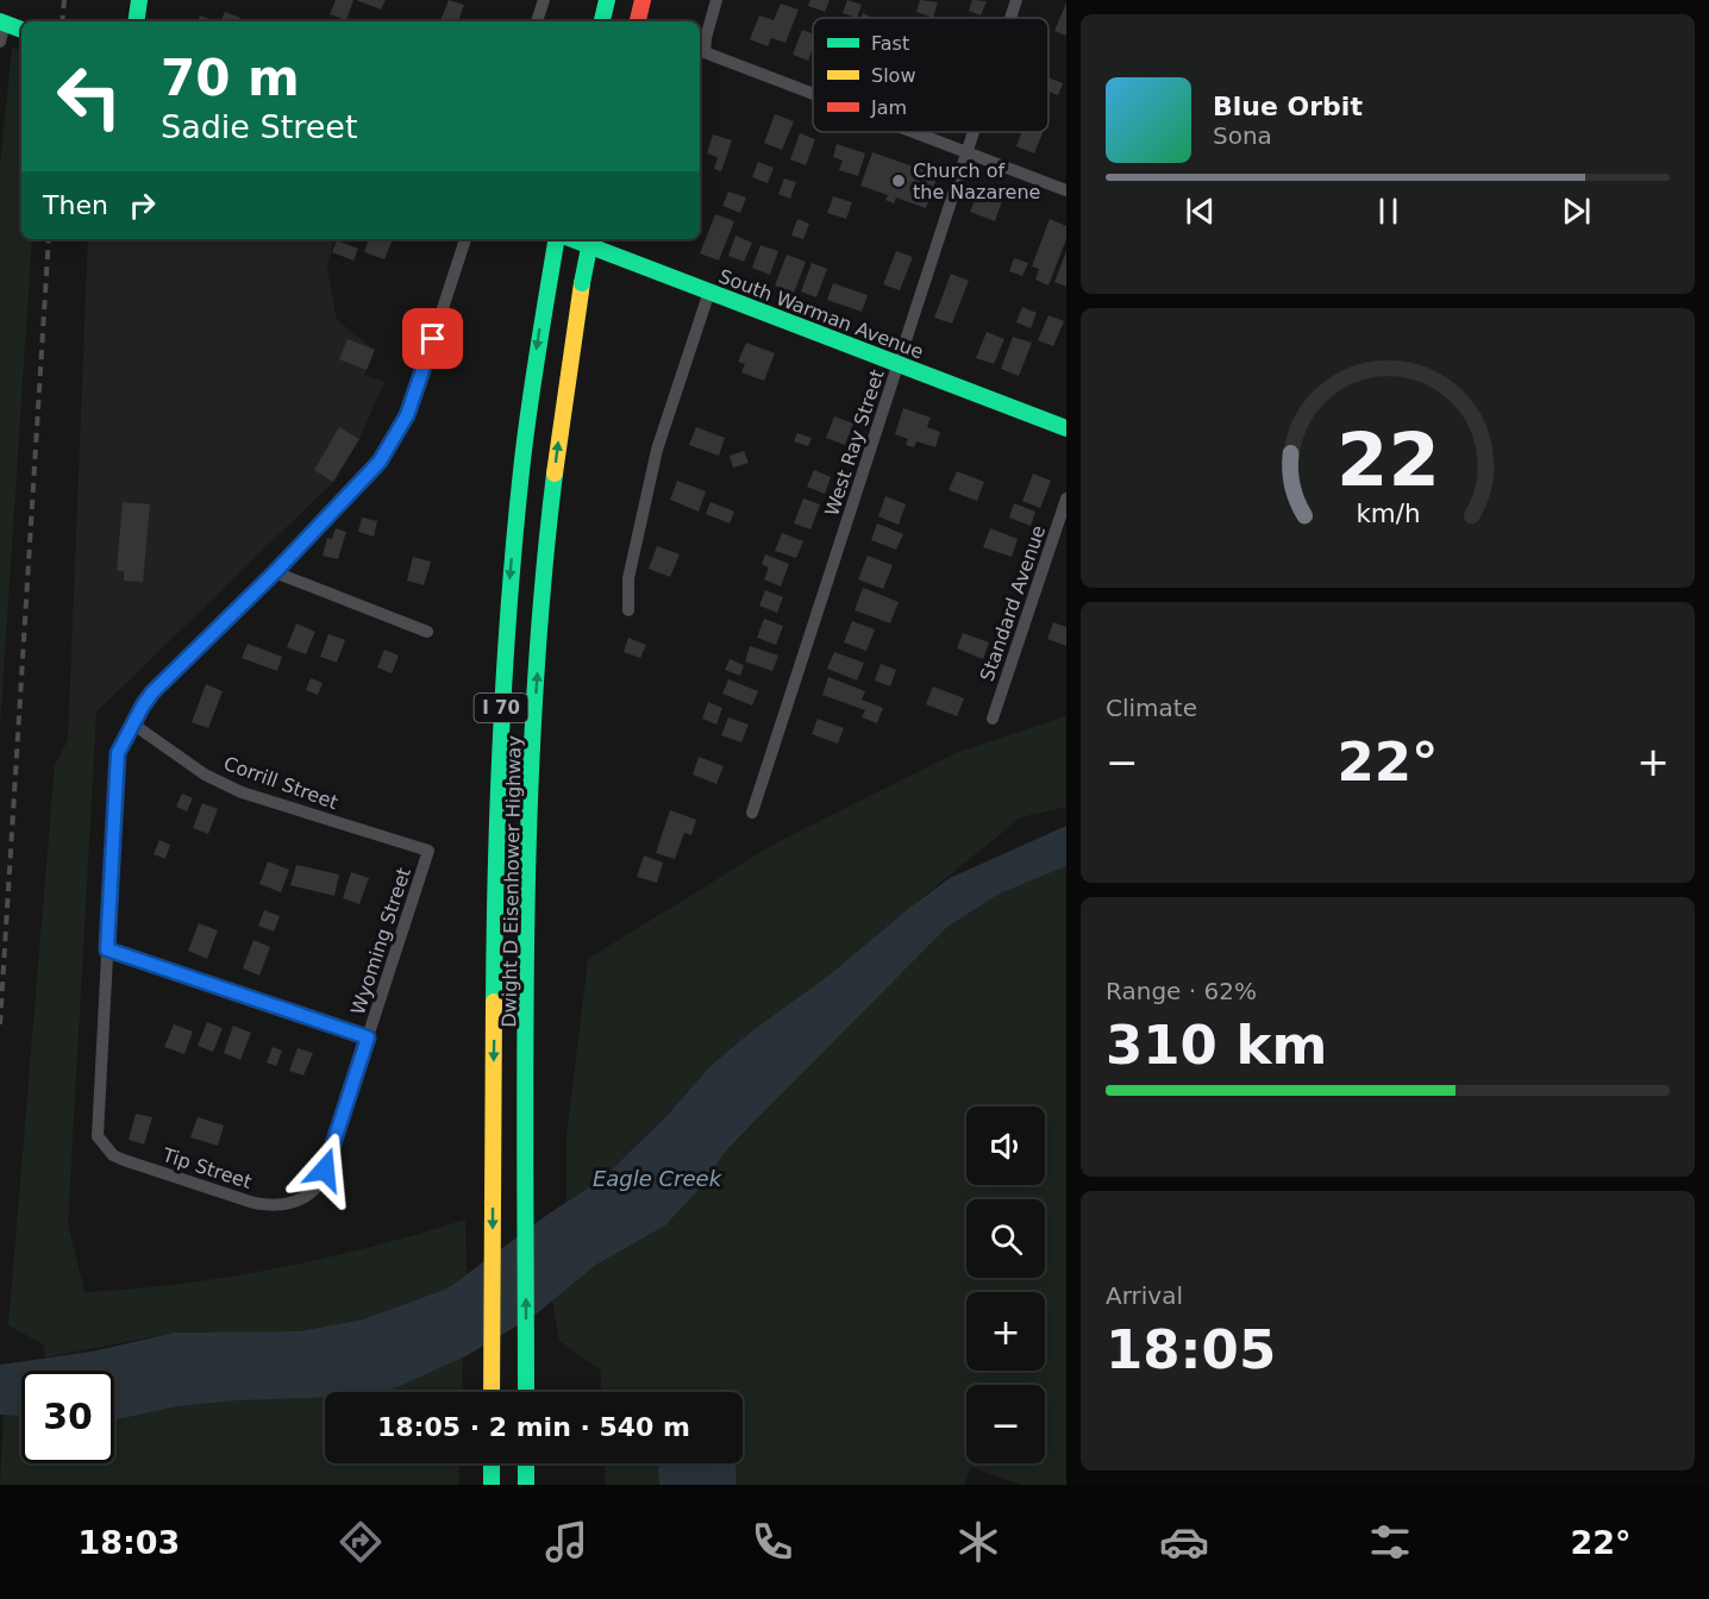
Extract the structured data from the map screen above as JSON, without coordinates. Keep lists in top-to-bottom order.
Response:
{
  "streets": {
    "main road": ["South Warman Avenue", "I 70", "Dwight D Eisenhower Highway"],
    "street": [
      "West Ray Street",
      "Standard Avenue",
      "Corrill Street",
      "Wyoming Street",
      "Tip Street"
    ]
  },
  "crossings": [
    ["South Warman Avenue", "West Ray Street"],
    ["Corrill Street", "Wyoming Street"],
    ["Wyoming Street", "Tip Street"]
  ],
  "water": ["Eagle Creek"],
  "places": ["Church of the Nazarene"],
  "legend": ["Fast", "Slow", "Jam"],
  "page": {
    "turn": ["70 m", "Sadie Street"],
    "song": ["Blue Orbit", "Sona"],
    "then": "Then",
    "tile": [
      "Climate",
      ["Range · 62%", "310 km"],
      ["Arrival", "18:05"]
    ],
    "heat": ["−", "22°", "+"],
    "map_buttons": ["+", "−"],
    "limit": "30",
    "trip": "18:05 · 2 min · 540 m",
    "tabs": ["18:03", "22°"],
    "gauge": ["22", "km/h"]
  }
}
